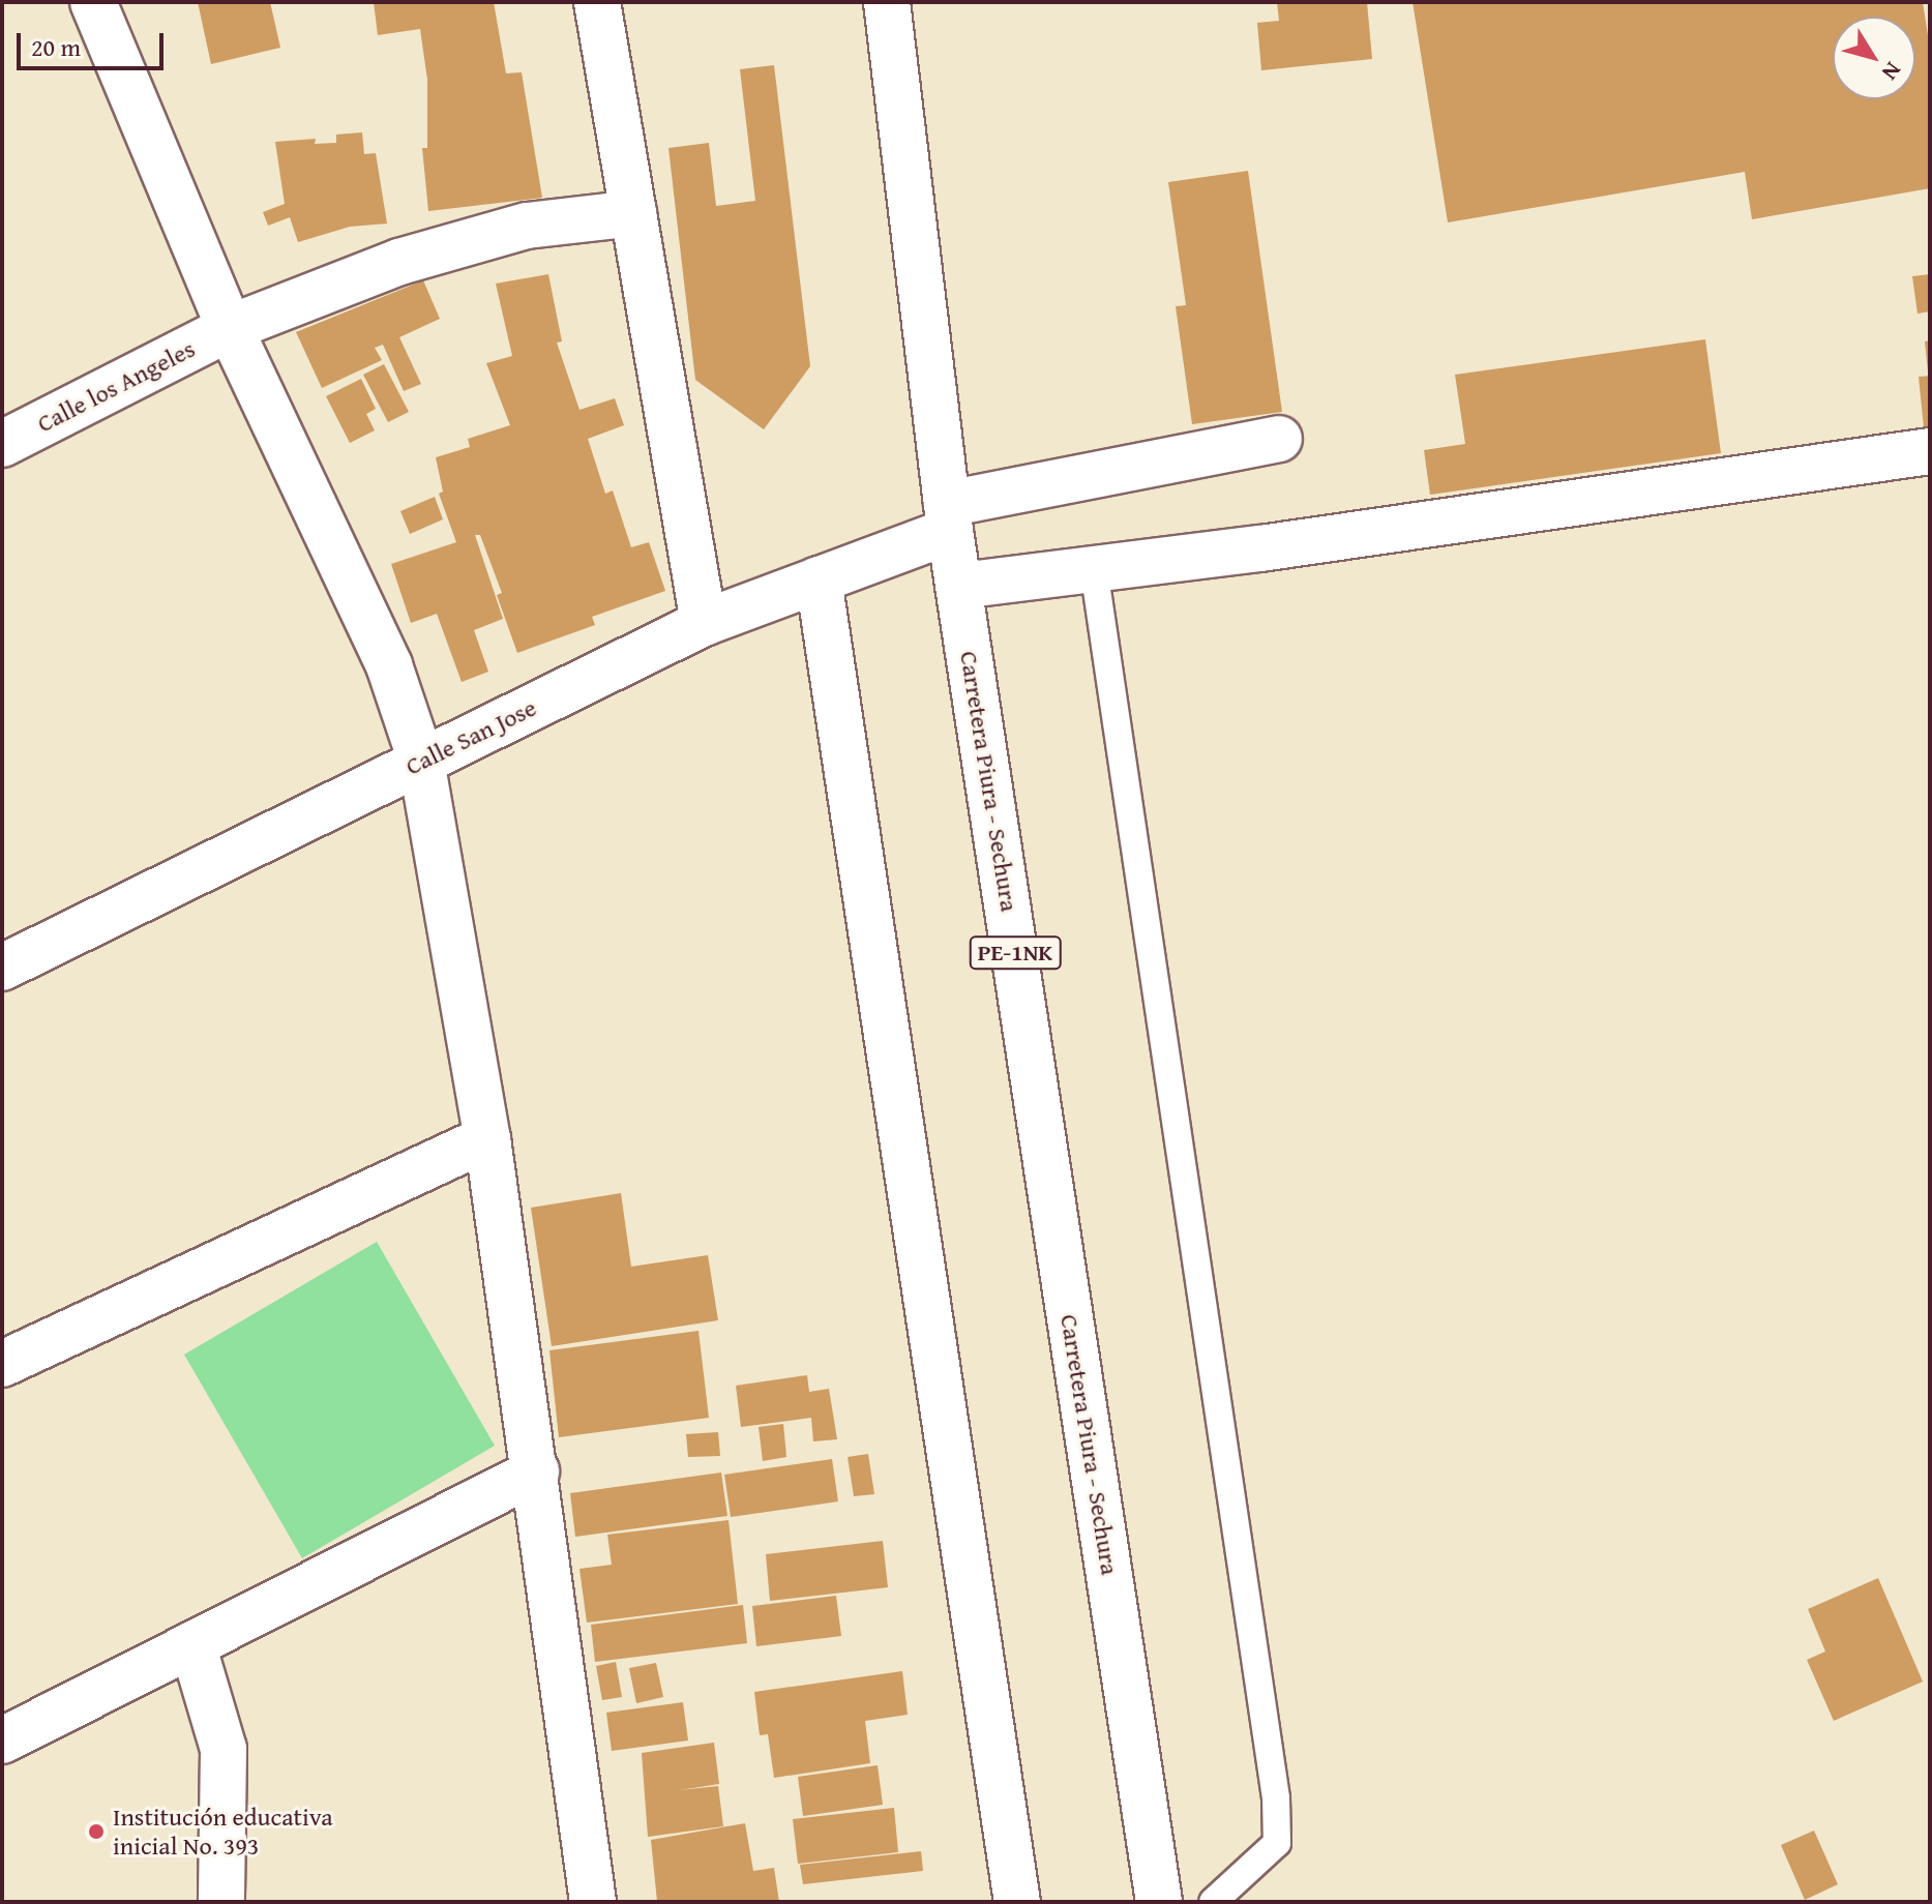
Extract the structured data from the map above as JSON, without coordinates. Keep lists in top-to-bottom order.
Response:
{
  "streets": {
    "street": [
      "Calle los Angeles",
      "Calle San Jose",
      "Carretera Piura - Sechura",
      "PE-1NK"
    ]
  },
  "crossings": [
    ["Calle San Jose", "Carretera Piura - Sechura"]
  ],
  "places": ["Institución educativa inicial No. 393"],
  "scale_bar": "20 m",
  "north": "bottom right"
}
